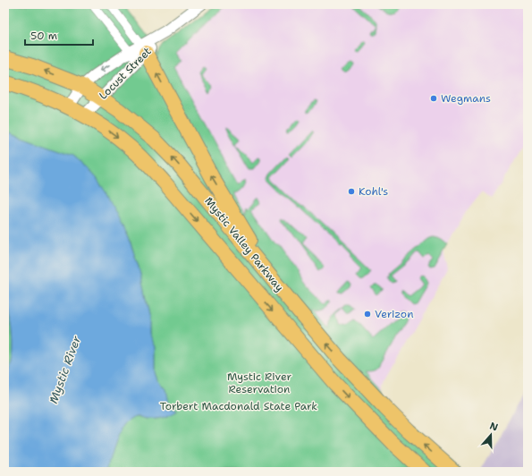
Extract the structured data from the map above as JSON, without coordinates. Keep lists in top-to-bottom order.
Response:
{
  "streets": {
    "highway": ["Mystic Valley Parkway"],
    "street": ["Locust Street"]
  },
  "crossings": [
    ["Locust Street", "Mystic Valley Parkway"]
  ],
  "water": ["Mystic River"],
  "parks": ["Mystic River Reservation", "Torbert Macdonald State Park"],
  "places": ["Wegmans", "Kohl's", "Verizon"],
  "scale_bar": "50 m",
  "north": "top"
}
